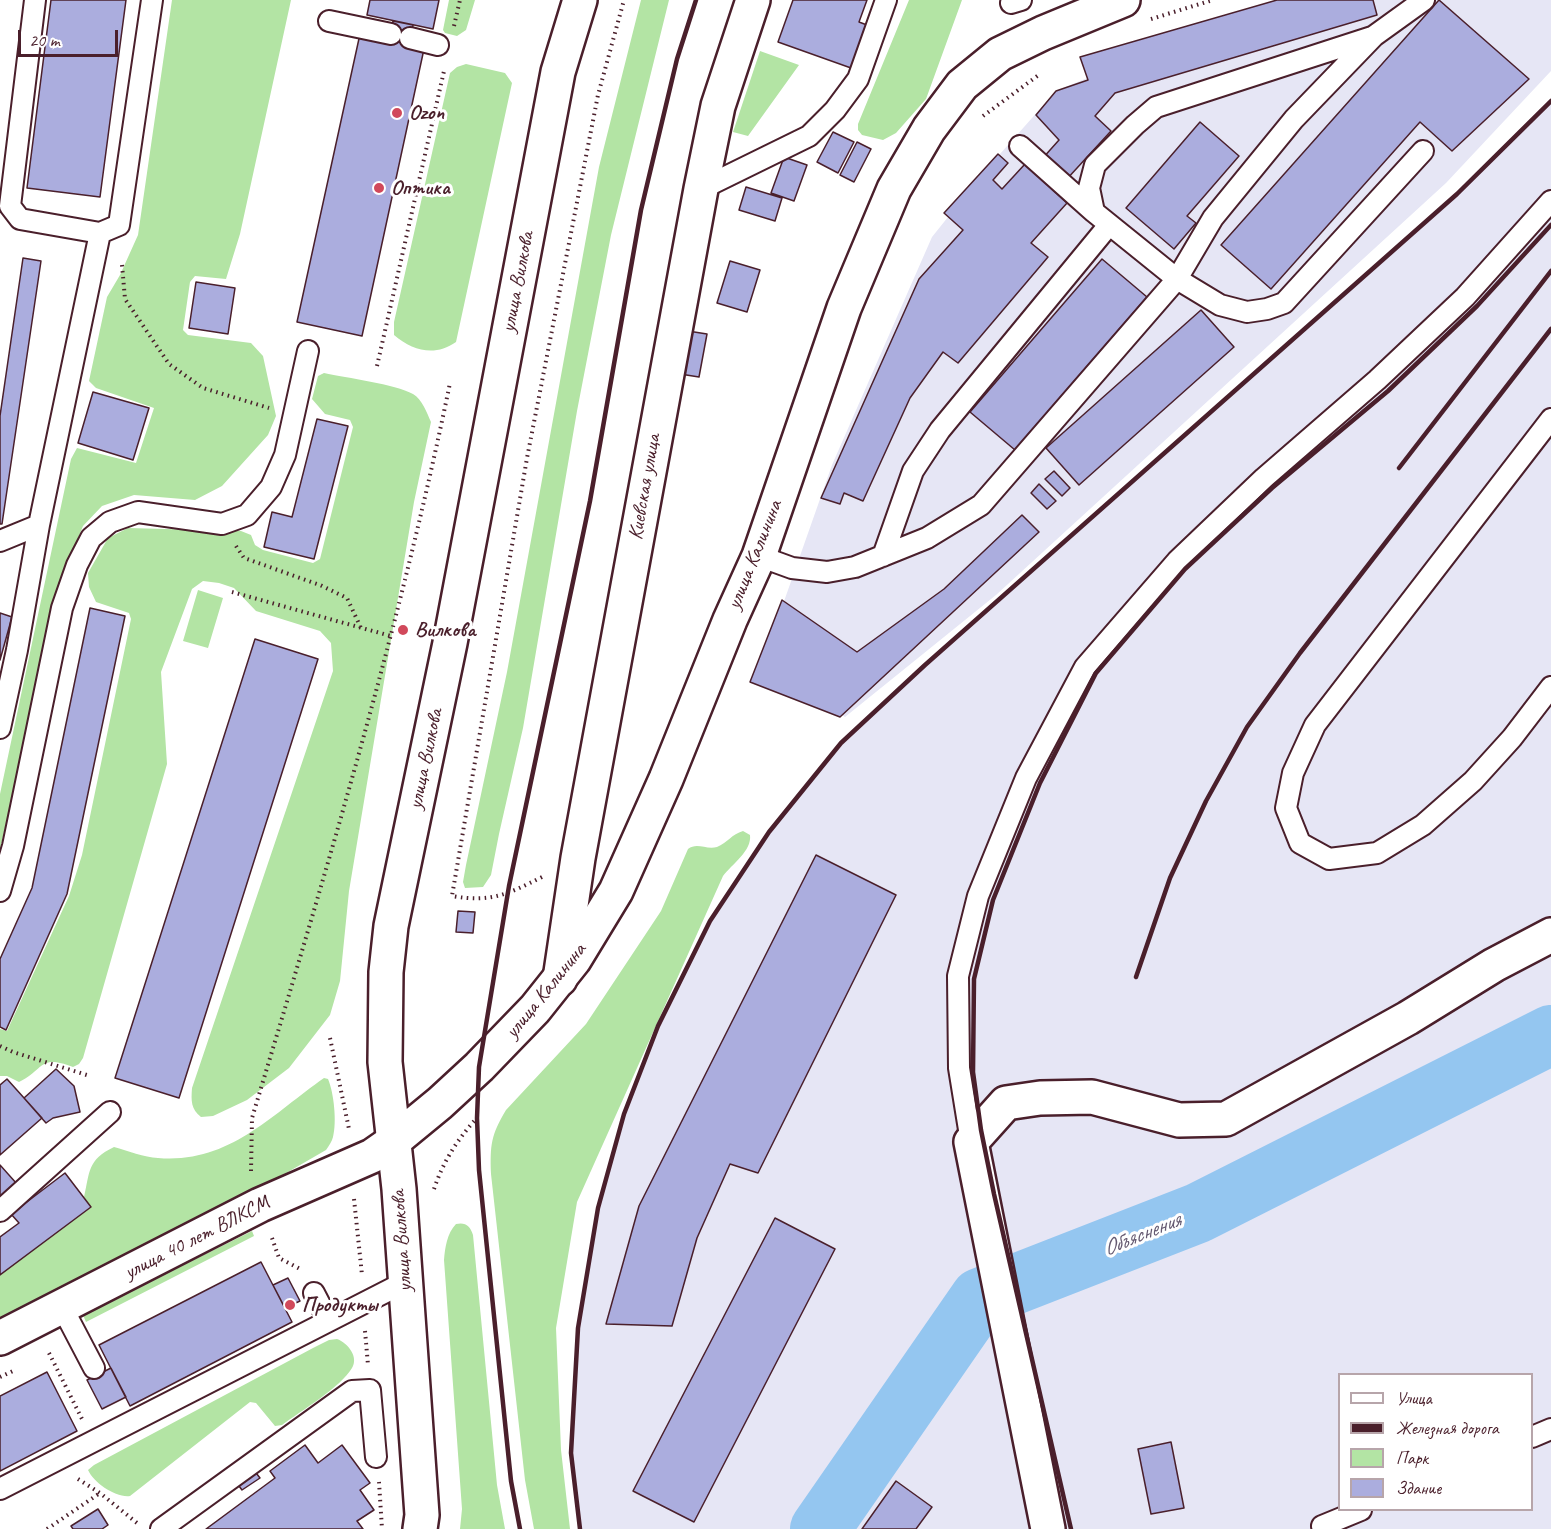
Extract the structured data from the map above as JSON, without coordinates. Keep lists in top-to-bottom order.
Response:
{
  "streets": {
    "main road": [
      "улица Вилкова",
      "Киевская улица",
      "улица Калинина",
      "улица 40 лет ВЛКСМ"
    ]
  },
  "crossings": [
    ["улица Вилкова", "улица Калинина"],
    ["улица Вилкова", "улица 40 лет ВЛКСМ"],
    ["Киевская улица", "улица Калинина"],
    ["улица Калинина", "улица 40 лет ВЛКСМ"]
  ],
  "water": ["Объяснения"],
  "places": [
    "Ozon",
    "Оптика",
    "Вилкова",
    "Продукты"
  ],
  "legend": [
    "Улица",
    "Железная дорога",
    "Парк",
    "Здание"
  ],
  "scale_bar": "20 m"
}
